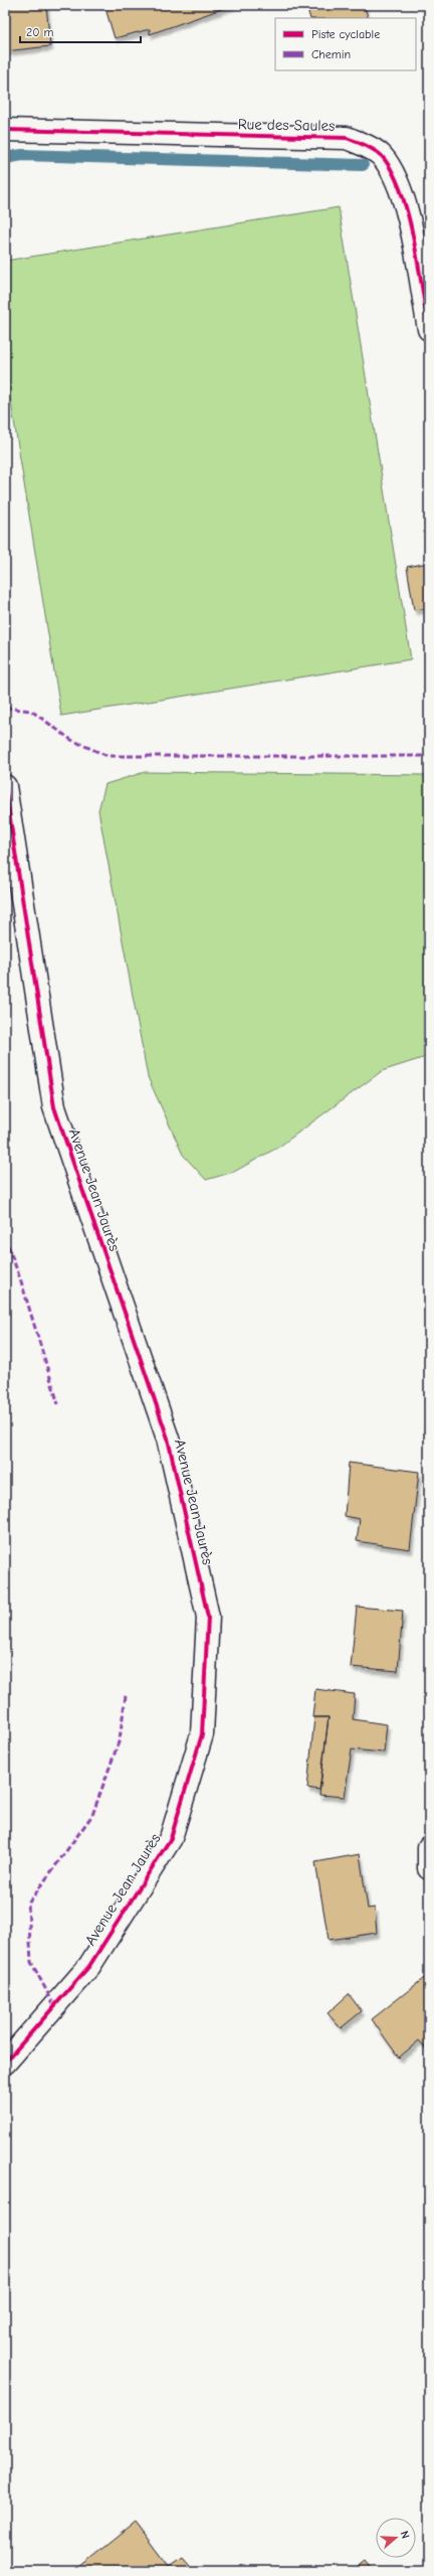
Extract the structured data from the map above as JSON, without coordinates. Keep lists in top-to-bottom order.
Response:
{
  "streets": {
    "street": ["Rue des Saules", "Avenue Jean Jaurès"]
  },
  "legend": ["Piste cyclable", "Chemin"],
  "scale_bar": "20 m",
  "north": "right"
}
